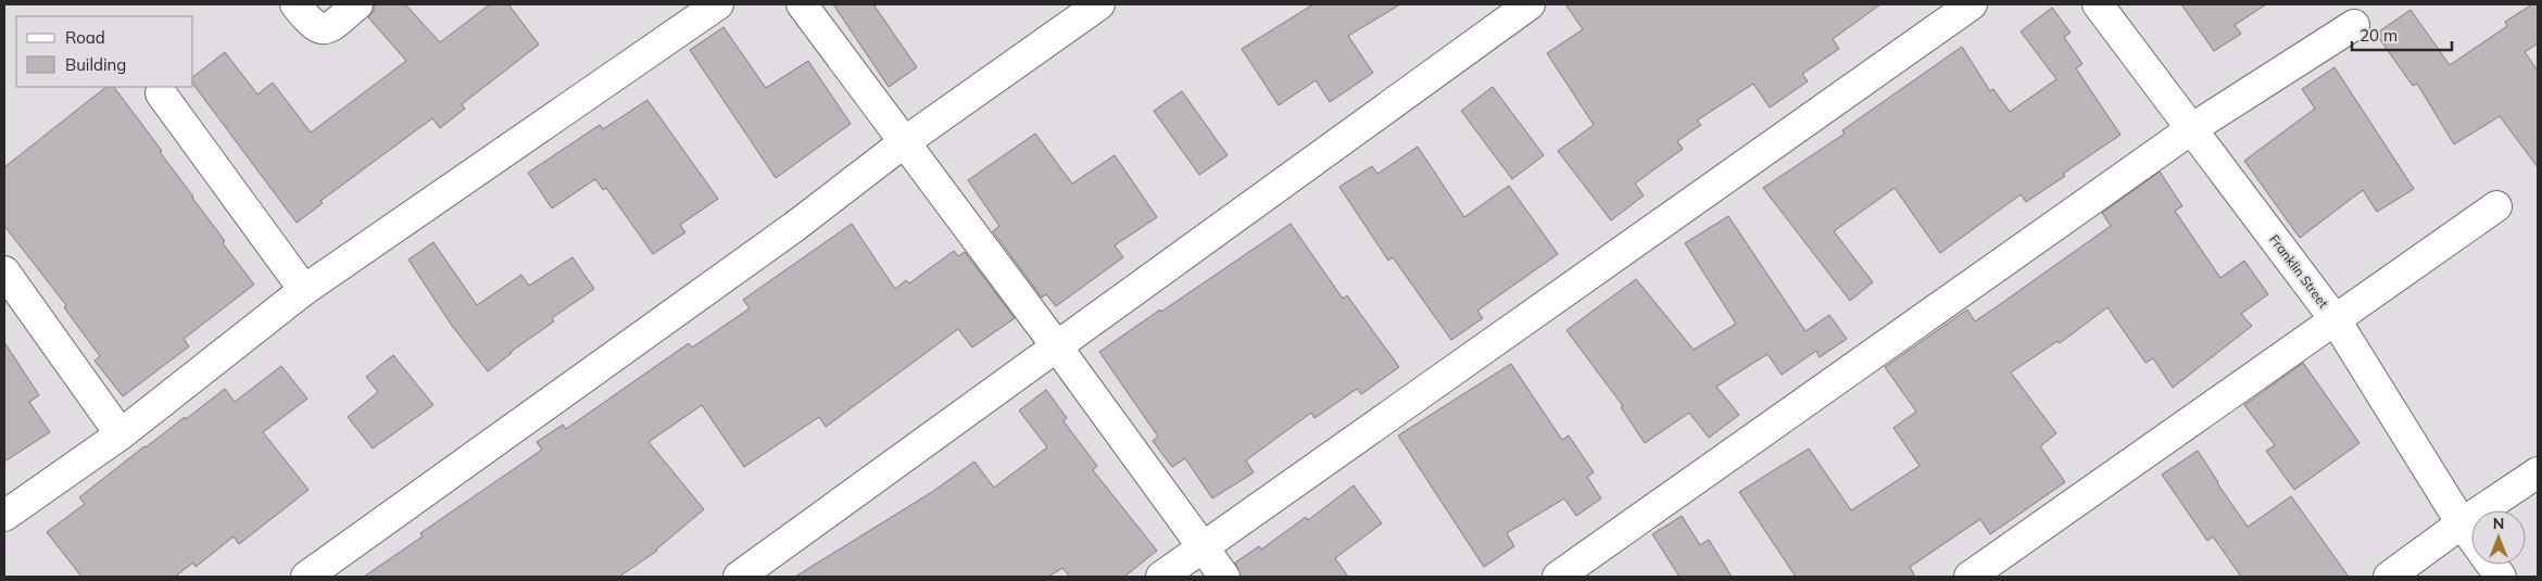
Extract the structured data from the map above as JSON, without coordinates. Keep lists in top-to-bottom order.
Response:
{
  "streets": {
    "street": ["Franklin Street"]
  },
  "legend": ["Road", "Building"],
  "scale_bar": "20 m",
  "north": "top"
}
